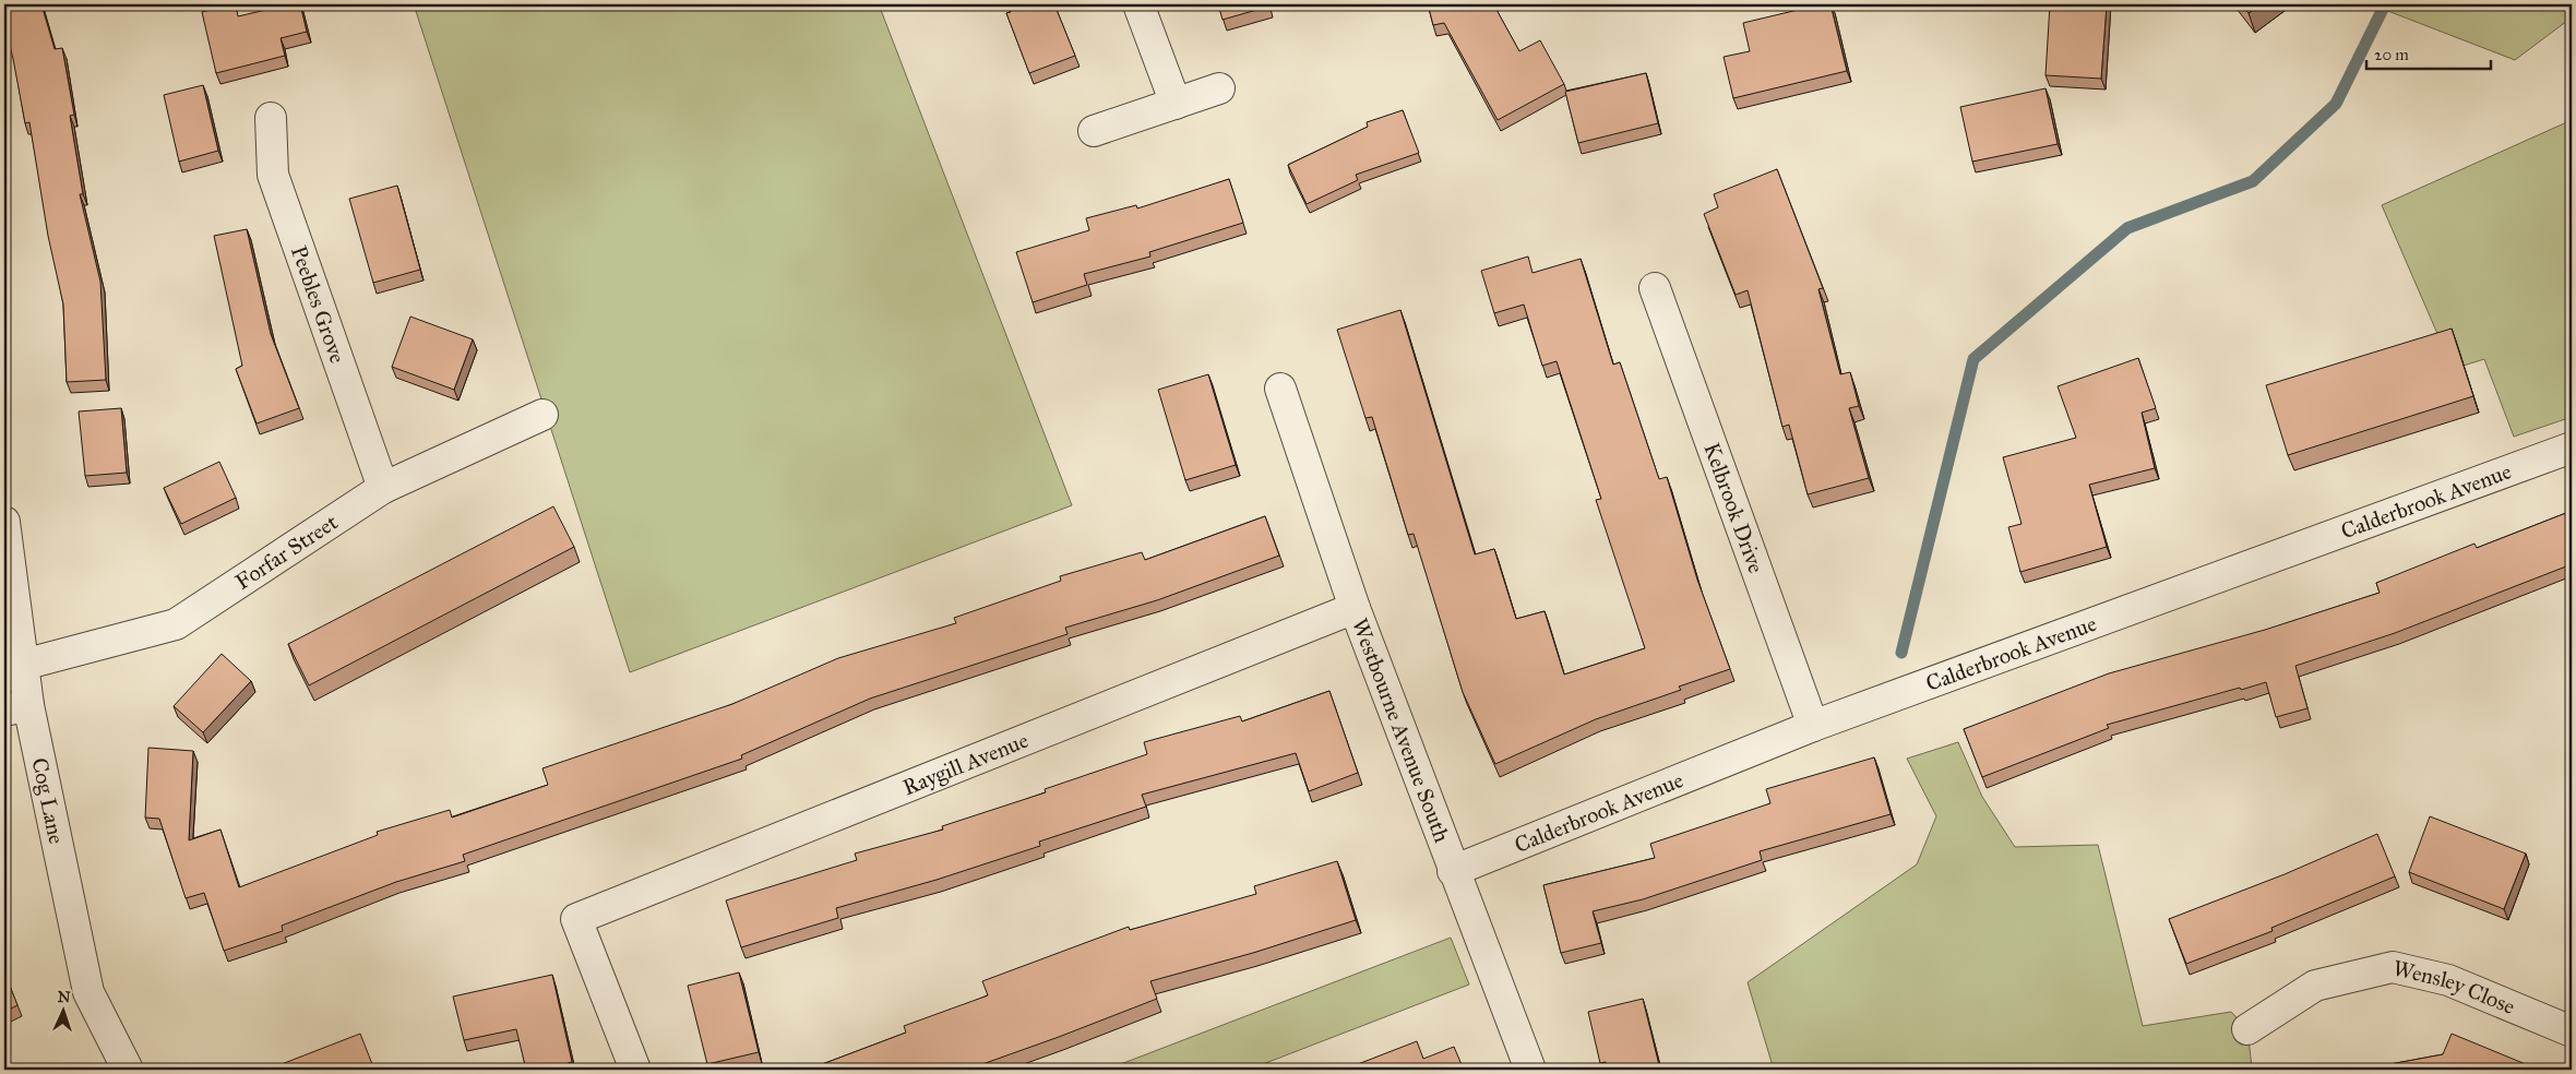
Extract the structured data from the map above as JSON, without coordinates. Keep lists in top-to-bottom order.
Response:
{
  "streets": {
    "street": [
      "Peebles Grove",
      "Calderbrook Avenue",
      "Kelbrook Drive",
      "Forfar Street",
      "Westbourne Avenue South",
      "Raygill Avenue",
      "Cog Lane",
      "Wensley Close"
    ]
  },
  "crossings": [
    ["Peebles Grove", "Forfar Street"],
    ["Calderbrook Avenue", "Kelbrook Drive"],
    ["Calderbrook Avenue", "Westbourne Avenue South"],
    ["Forfar Street", "Cog Lane"],
    ["Westbourne Avenue South", "Raygill Avenue"]
  ],
  "scale_bar": "20 m",
  "north": "top"
}
